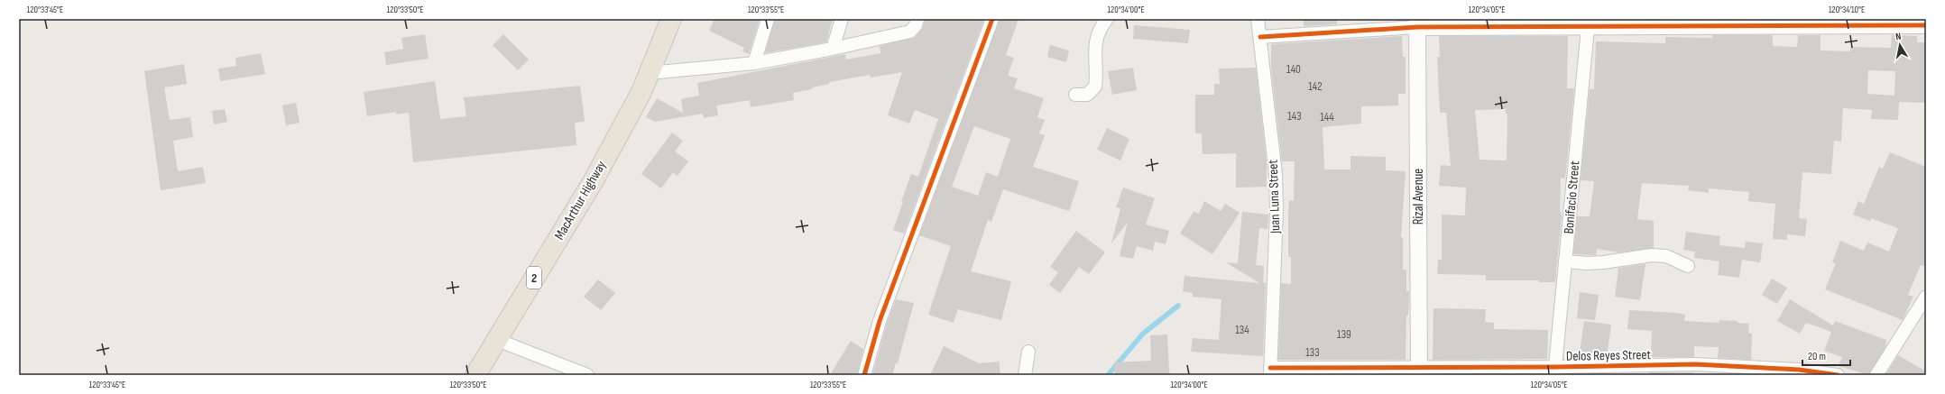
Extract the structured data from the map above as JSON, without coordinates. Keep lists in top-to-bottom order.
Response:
{
  "streets": {
    "highway": ["MacArthur Highway", "2"],
    "street": [
      "Juan Luna Street",
      "Rizal Avenue",
      "Bonifacio Street",
      "Delos Reyes Street"
    ]
  },
  "crossings": [
    ["Juan Luna Street", "Delos Reyes Street"],
    ["Rizal Avenue", "Delos Reyes Street"],
    ["Bonifacio Street", "Delos Reyes Street"]
  ],
  "house_numbers": [
    "140",
    "142",
    "143",
    "144",
    "134",
    "139",
    "133"
  ],
  "scale_bar": "20 m",
  "north": "top",
  "coordinates": [
    "120°33'45\"E",
    "120°33'50\"E",
    "120°33'55\"E",
    "120°34'00\"E",
    "120°34'05\"E",
    "120°34'10\"E"
  ]
}
